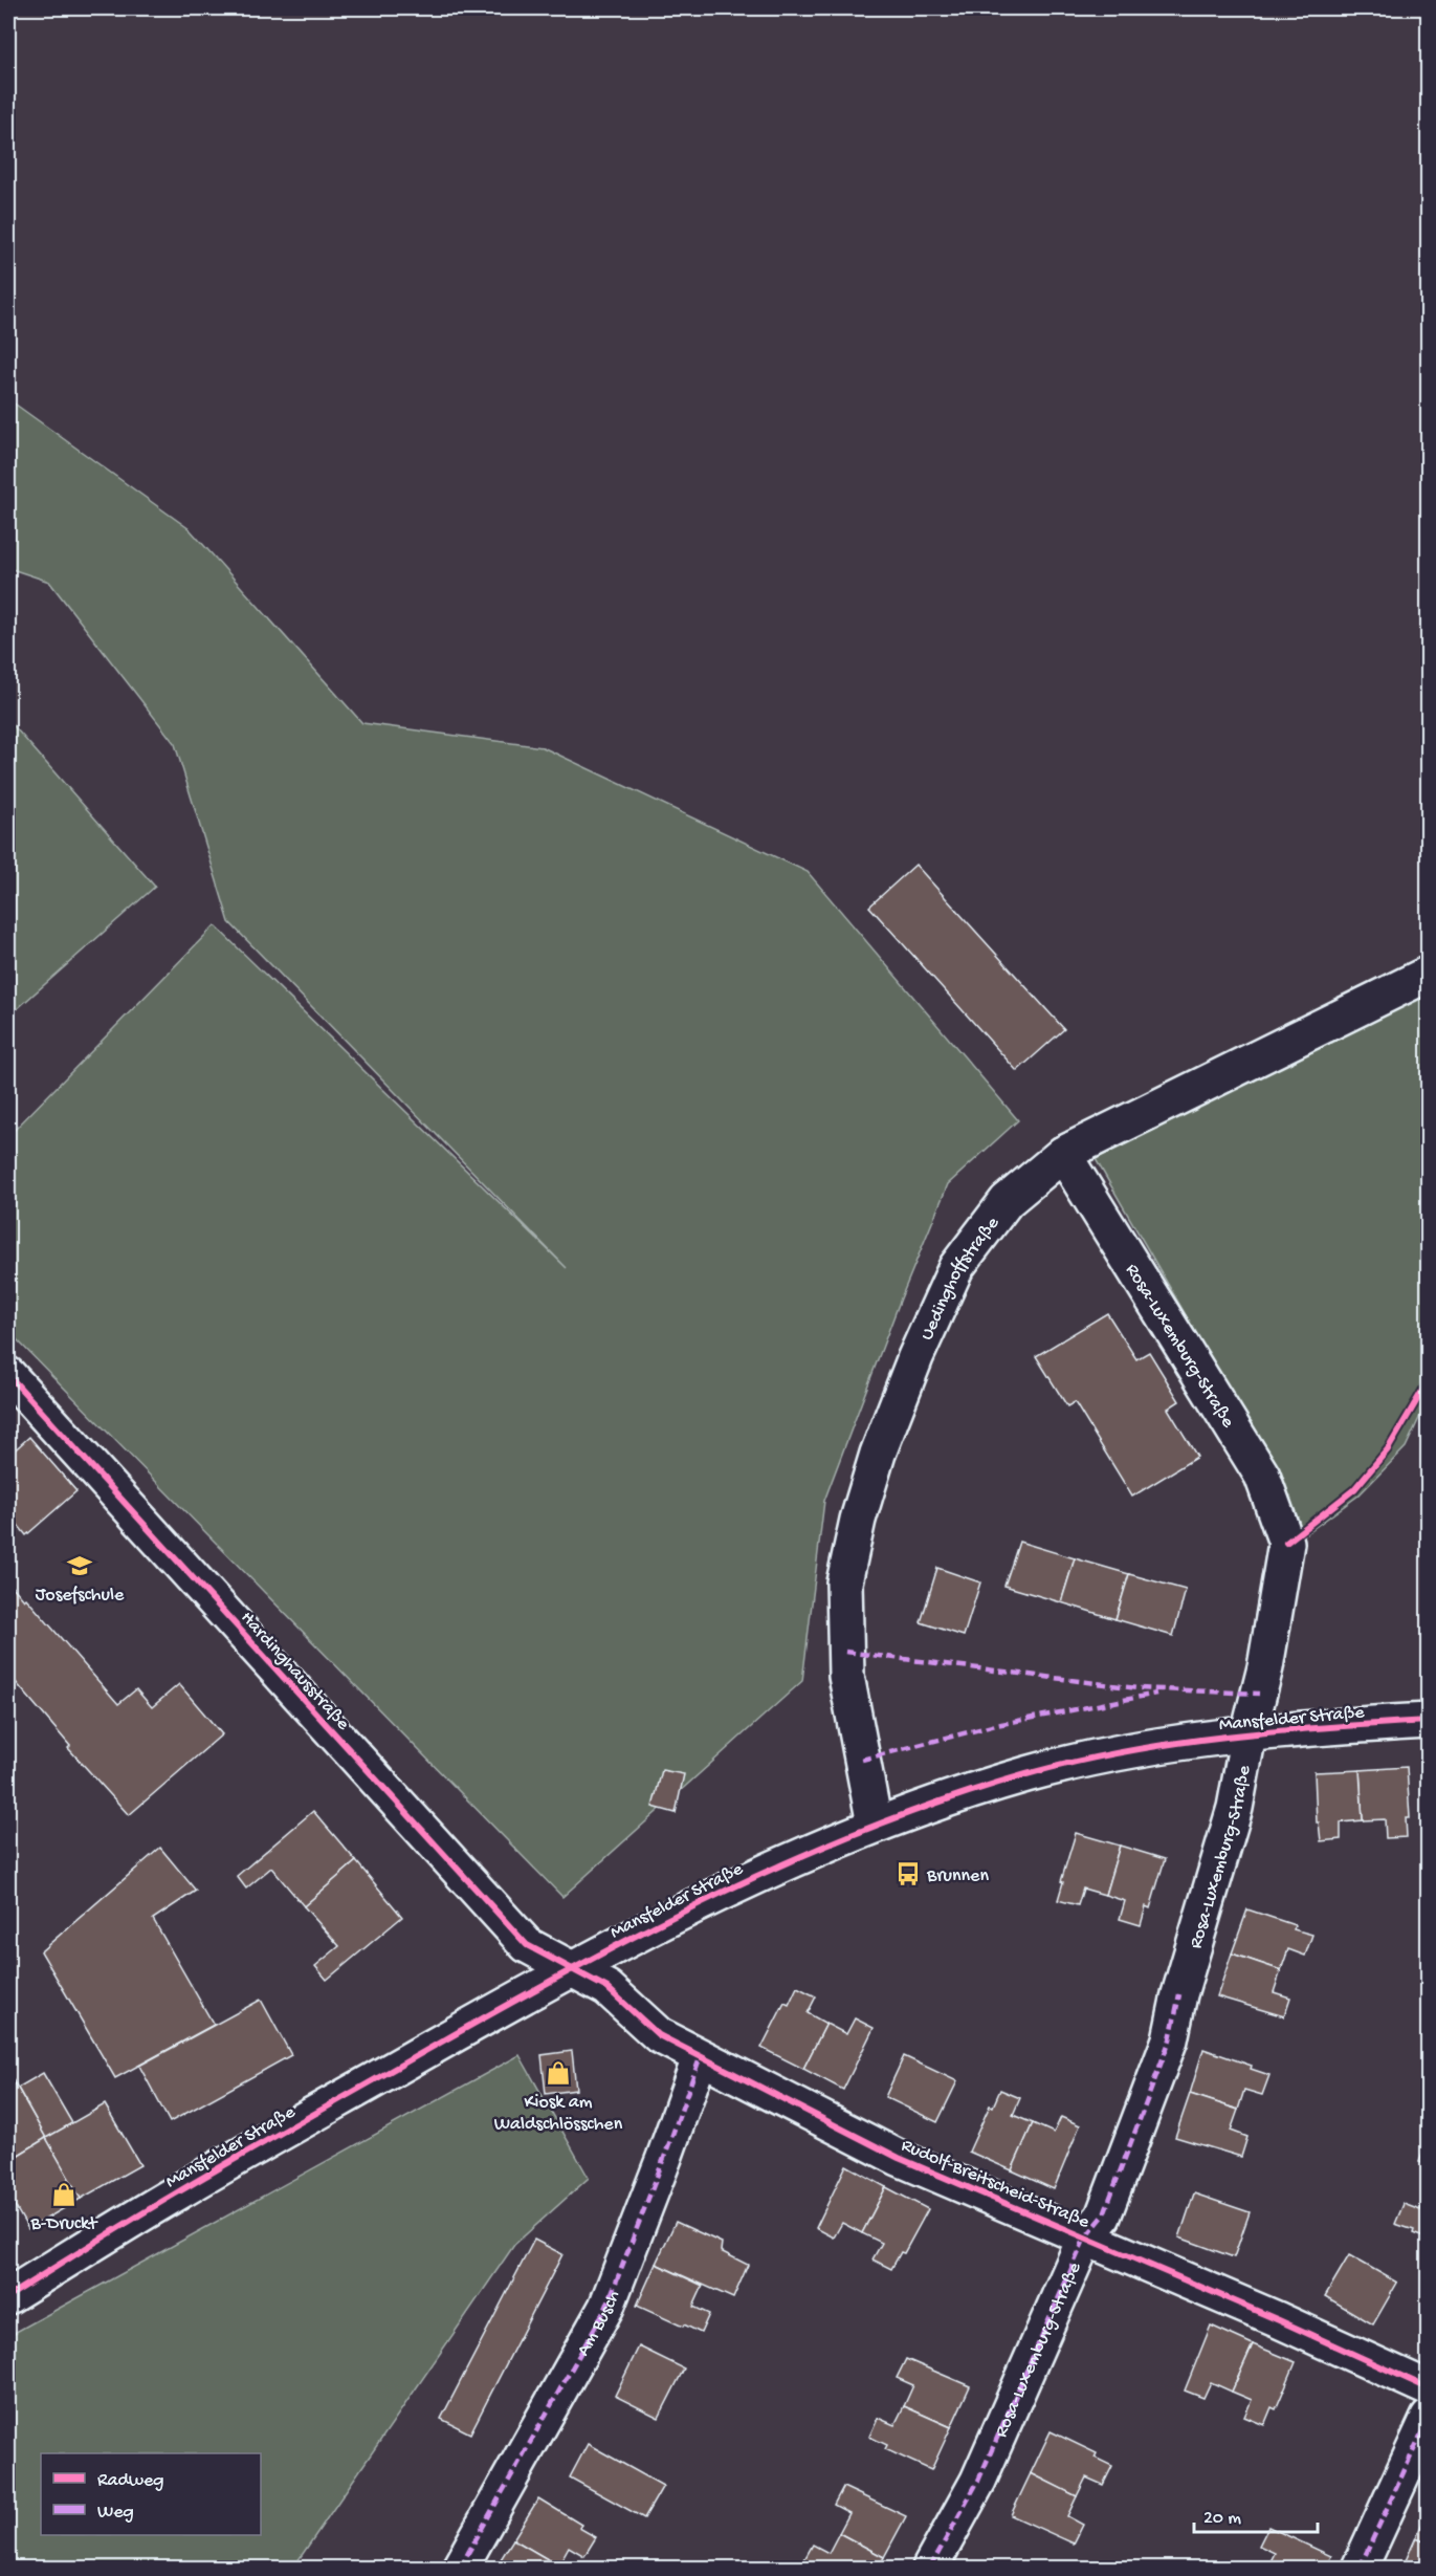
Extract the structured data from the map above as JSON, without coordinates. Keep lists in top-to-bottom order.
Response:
{
  "streets": {
    "street": [
      "Uedinghoffstraße",
      "Rosa-Luxemburg-Straße",
      "Hardinghausstraße",
      "Mansfelder Straße",
      "Rudolf-Breitscheid-Straße",
      "Am Busch"
    ]
  },
  "crossings": [
    ["Uedinghoffstraße", "Rosa-Luxemburg-Straße"],
    ["Uedinghoffstraße", "Mansfelder Straße"],
    ["Rosa-Luxemburg-Straße", "Mansfelder Straße"],
    ["Rosa-Luxemburg-Straße", "Rudolf-Breitscheid-Straße"],
    ["Hardinghausstraße", "Mansfelder Straße"],
    ["Hardinghausstraße", "Rudolf-Breitscheid-Straße"],
    ["Mansfelder Straße", "Rudolf-Breitscheid-Straße"],
    ["Rudolf-Breitscheid-Straße", "Am Busch"]
  ],
  "places": {
    "school or university": ["Josefschule"],
    "bus stop": ["Brunnen"],
    "shop": ["Kiosk am Waldschlösschen", "B-Druckt"]
  },
  "legend": ["Radweg", "Weg"],
  "scale_bar": "20 m"
}
